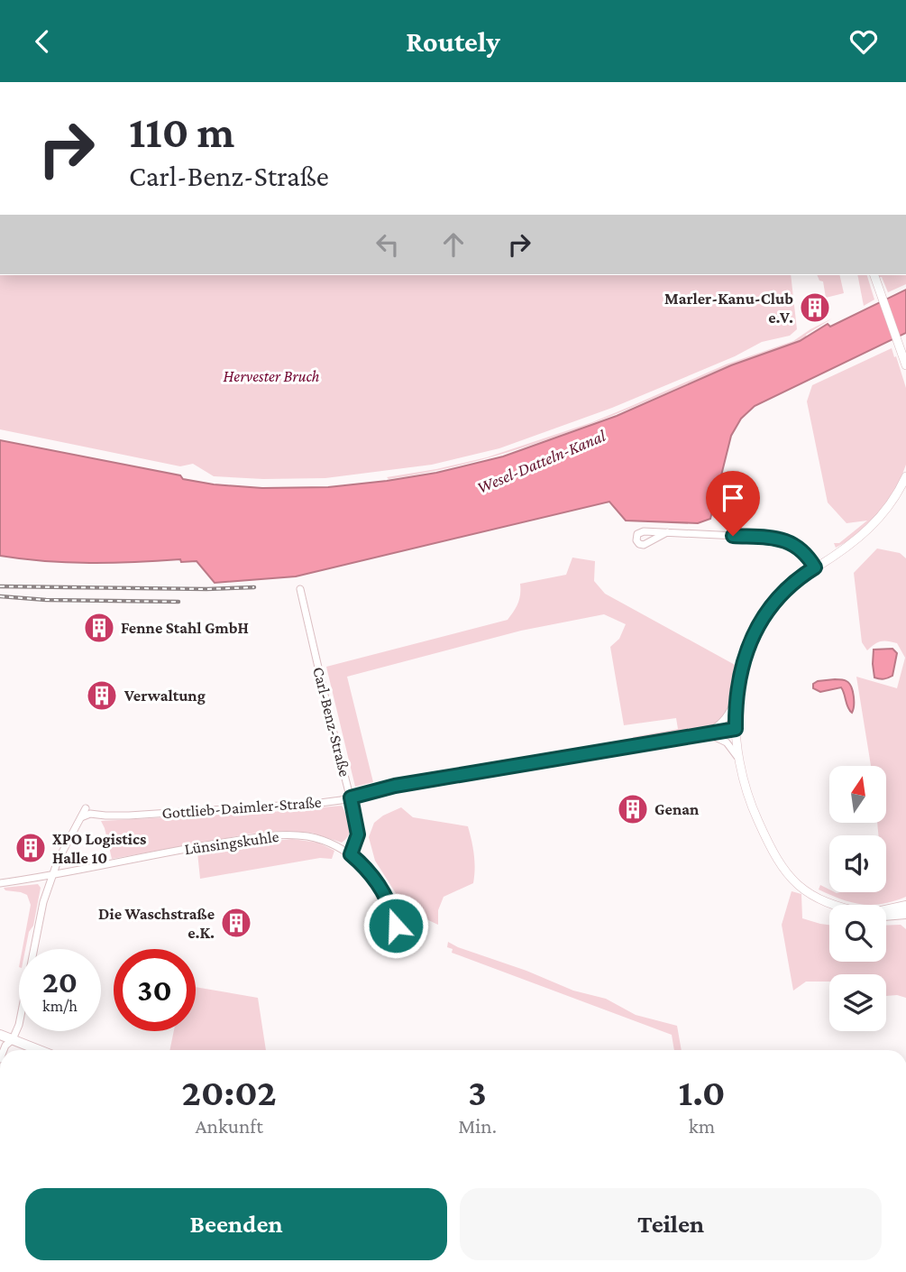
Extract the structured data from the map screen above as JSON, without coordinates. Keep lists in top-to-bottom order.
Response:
{
  "streets": {
    "street": ["Carl-Benz-Straße", "Gottlieb-Daimler-Straße", "Lünsingskuhle"]
  },
  "crossings": [
    ["Carl-Benz-Straße", "Gottlieb-Daimler-Straße"],
    ["Carl-Benz-Straße", "Lünsingskuhle"]
  ],
  "water": ["Wesel-Datteln-Kanal"],
  "parks": ["Hervester Bruch"],
  "places": {
    "building": [
      "Marler-Kanu-Club e.V.",
      "Fenne Stahl GmbH",
      "Verwaltung",
      "Genan",
      "XPO Logistics Halle 10",
      "Die Waschstraße e.K."
    ]
  },
  "north": "top",
  "page": {
    "header": "Routely",
    "turn": ["110 m", "Carl-Benz-Straße"],
    "speed": "20 km/h",
    "limit": "30",
    "eta": [
      "20:02",
      "Ankunft",
      "3",
      "Min.",
      "1.0",
      "km"
    ],
    "buttons": ["Beenden", "Teilen"]
  }
}
